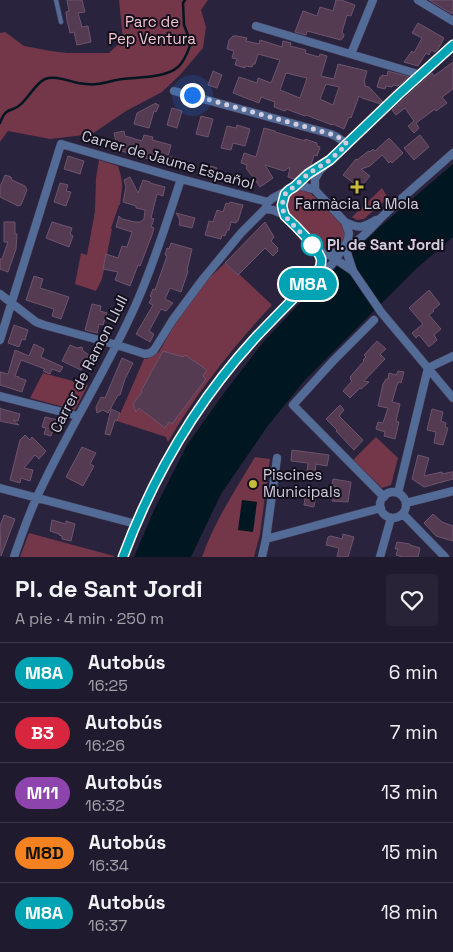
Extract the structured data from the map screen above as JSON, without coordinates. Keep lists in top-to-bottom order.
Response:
{
  "streets": {
    "street": ["Carrer de Jaume Español", "Carrer de Ramon Llull"]
  },
  "crossings": [
    ["Carrer de Jaume Español", "Carrer de Ramon Llull"]
  ],
  "parks": ["Parc de Pep Ventura"],
  "places": {
    "health": ["Farmàcia La Mola"],
    "other": ["Pl. de Sant Jordi", "Piscines Municipals"]
  },
  "lines": ["bus line M8A"],
  "page": {
    "on_map": "M8A",
    "heading": ["Pl. de Sant Jordi", "A pie · 4 min · 250 m"],
    "list": [
      {
        "mark": "M8A",
        "name": "Autobús",
        "note": "16:25",
        "value": "6 min"
      },
      {
        "mark": "B3",
        "name": "Autobús",
        "note": "16:26",
        "value": "7 min"
      },
      {
        "mark": "M11",
        "name": "Autobús",
        "note": "16:32",
        "value": "13 min"
      },
      {
        "mark": "M8D",
        "name": "Autobús",
        "note": "16:34",
        "value": "15 min"
      },
      {
        "mark": "M8A",
        "name": "Autobús",
        "note": "16:37",
        "value": "18 min"
      }
    ]
  }
}
